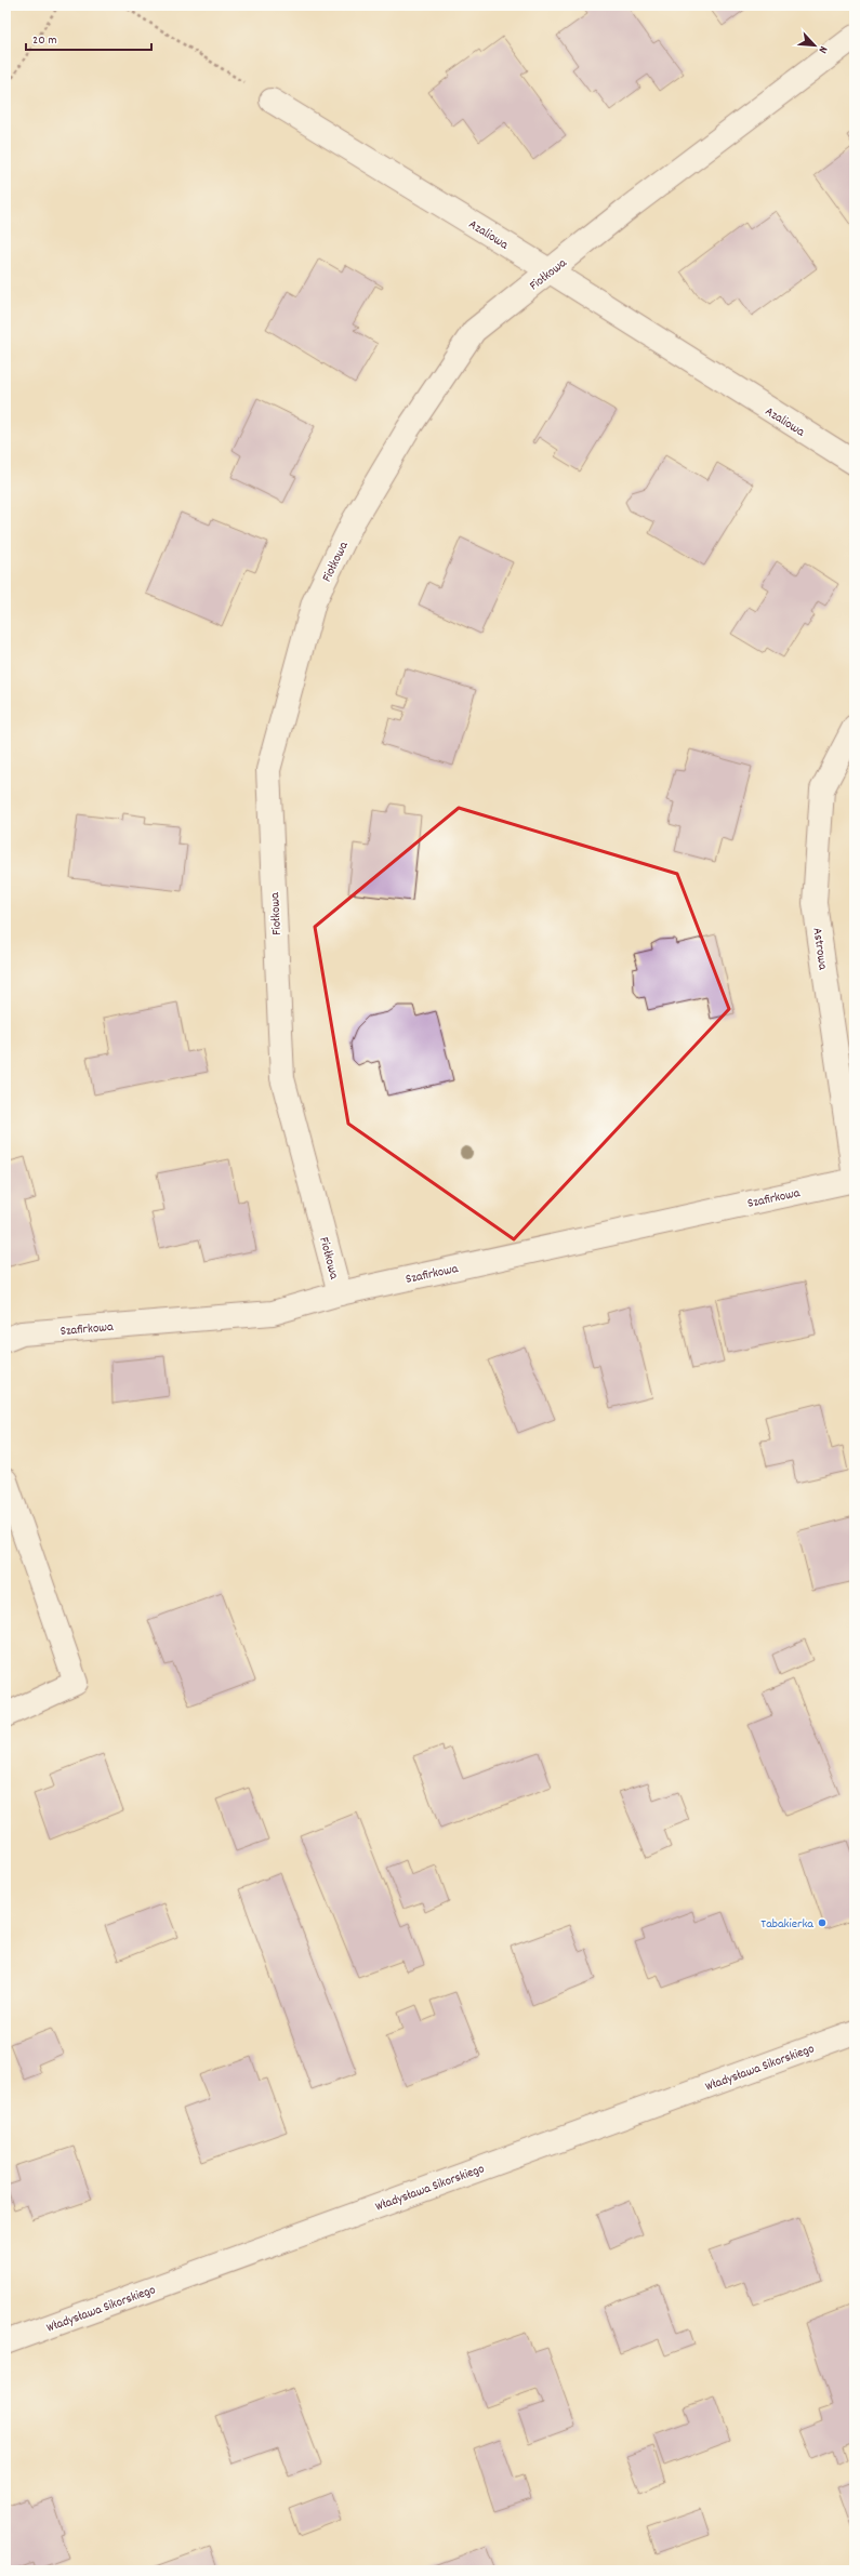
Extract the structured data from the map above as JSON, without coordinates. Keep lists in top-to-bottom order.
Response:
{
  "streets": {
    "street": [
      "Azaliowa",
      "Fiołkowa",
      "Astrowa",
      "Szafirkowa",
      "Władysława Sikorskiego"
    ]
  },
  "crossings": [
    ["Azaliowa", "Fiołkowa"],
    ["Fiołkowa", "Szafirkowa"],
    ["Astrowa", "Szafirkowa"]
  ],
  "places": ["Tabakierka"],
  "scale_bar": "20 m",
  "north": "bottom right"
}
